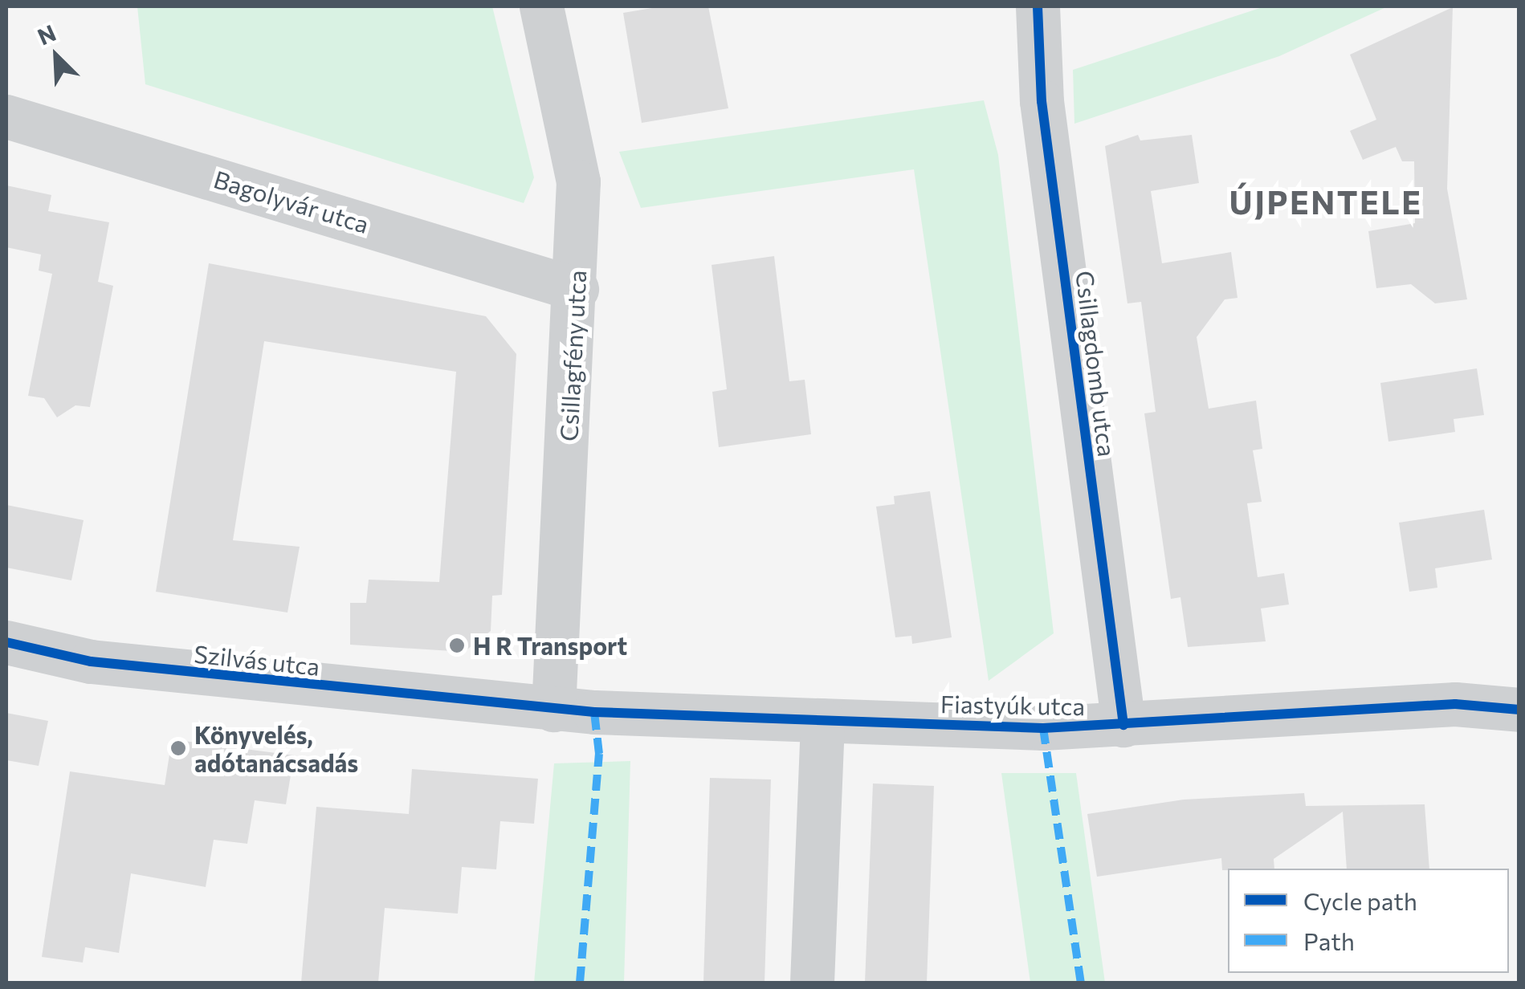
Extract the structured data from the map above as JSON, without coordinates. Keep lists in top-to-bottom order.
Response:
{
  "streets": {
    "street": [
      "Bagolyvár utca",
      "Csillagfény utca",
      "Csillagdomb utca",
      "Szilvás utca",
      "Fiastyúk utca"
    ]
  },
  "crossings": [
    ["Bagolyvár utca", "Csillagfény utca"],
    ["Csillagfény utca", "Szilvás utca"],
    ["Csillagfény utca", "Fiastyúk utca"],
    ["Csillagdomb utca", "Fiastyúk utca"],
    ["Szilvás utca", "Fiastyúk utca"]
  ],
  "districts": ["ÚJPENTELE"],
  "places": ["H R Transport", "Könyvelés, adótanácsadás"],
  "legend": ["Cycle path", "Path"],
  "north": "top left"
}
